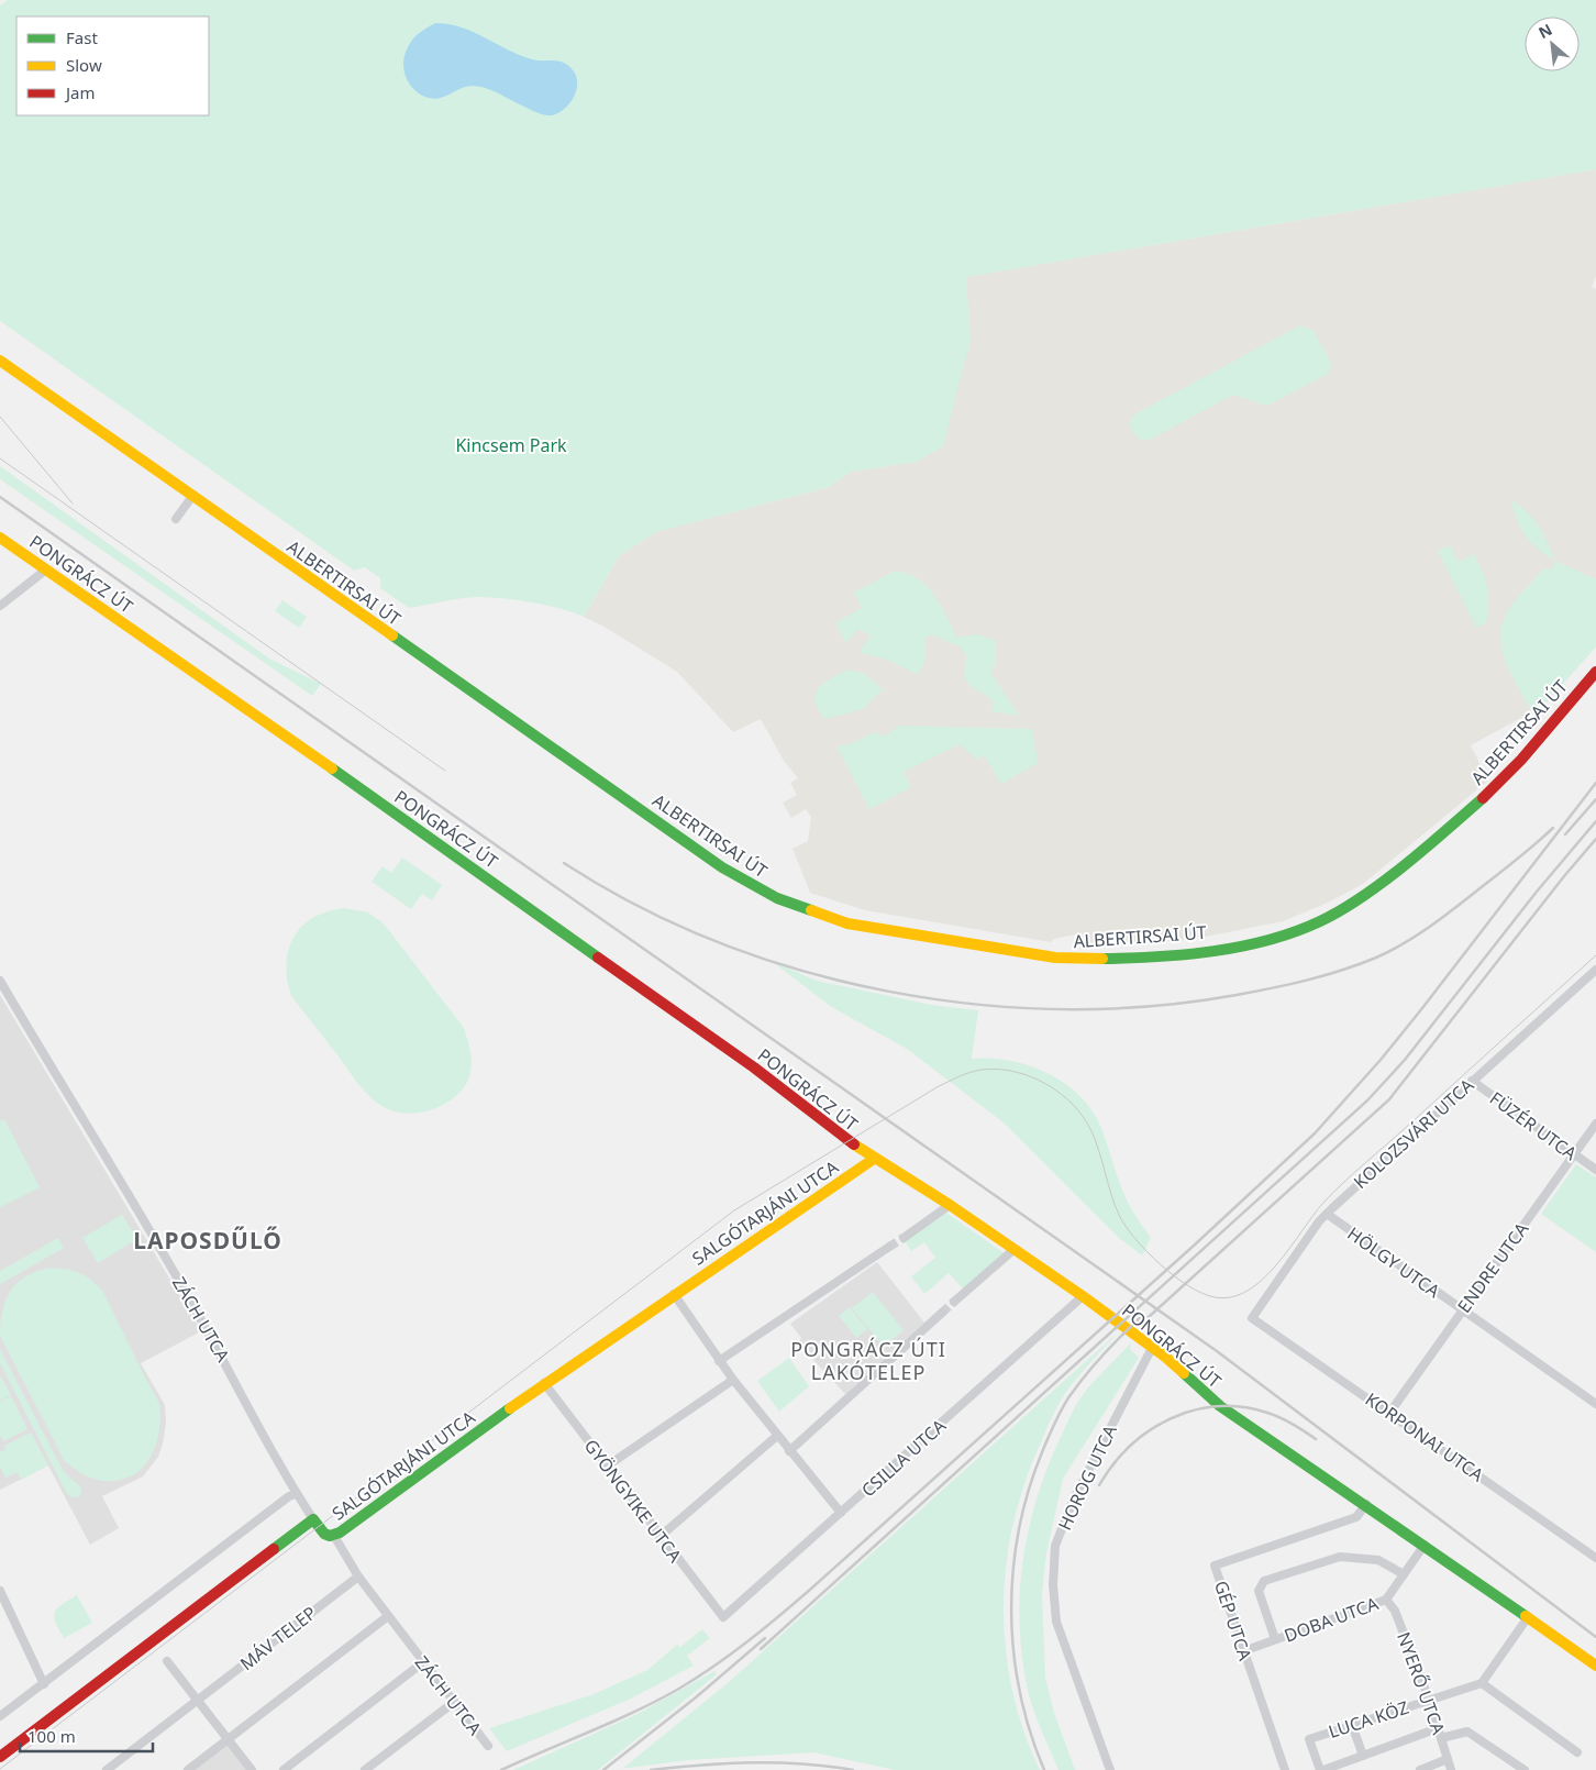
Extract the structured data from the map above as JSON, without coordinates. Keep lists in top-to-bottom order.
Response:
{
  "streets": {
    "street": [
      "PONGRÁCZ ÚT",
      "ALBERTIRSAI ÚT",
      "FÜZÉR UTCA",
      "KOLOZSVÁRI UTCA",
      "SALGÓTARJÁNI UTCA",
      "HÖLGY UTCA",
      "ENDRE UTCA",
      "ZÁCH UTCA",
      "KORPONAI UTCA",
      "CSILLA UTCA",
      "HOROG UTCA",
      "GYÖNGYIKE UTCA",
      "DOBA UTCA",
      "GÉP UTCA",
      "MÁV TELEP",
      "NYERŐ UTCA",
      "LUCA KÖZ"
    ]
  },
  "crossings": [
    ["PONGRÁCZ ÚT", "SALGÓTARJÁNI UTCA"],
    ["PONGRÁCZ ÚT", "CSILLA UTCA"],
    ["PONGRÁCZ ÚT", "HOROG UTCA"],
    ["PONGRÁCZ ÚT", "DOBA UTCA"],
    ["PONGRÁCZ ÚT", "GÉP UTCA"],
    ["FÜZÉR UTCA", "KOLOZSVÁRI UTCA"],
    ["FÜZÉR UTCA", "ENDRE UTCA"],
    ["KOLOZSVÁRI UTCA", "HÖLGY UTCA"],
    ["KOLOZSVÁRI UTCA", "KORPONAI UTCA"],
    ["SALGÓTARJÁNI UTCA", "ZÁCH UTCA"],
    ["SALGÓTARJÁNI UTCA", "GYÖNGYIKE UTCA"],
    ["HÖLGY UTCA", "ENDRE UTCA"],
    ["ENDRE UTCA", "KORPONAI UTCA"],
    ["ZÁCH UTCA", "MÁV TELEP"],
    ["CSILLA UTCA", "GYÖNGYIKE UTCA"],
    ["DOBA UTCA", "GÉP UTCA"],
    ["DOBA UTCA", "NYERŐ UTCA"],
    ["NYERŐ UTCA", "LUCA KÖZ"]
  ],
  "districts": ["LAPOSDŰLŐ", "PONGRÁCZ ÚTI LAKÓTELEP"],
  "parks": ["Kincsem Park"],
  "legend": ["Fast", "Slow", "Jam"],
  "scale_bar": "100 m",
  "north": "top left"
}
